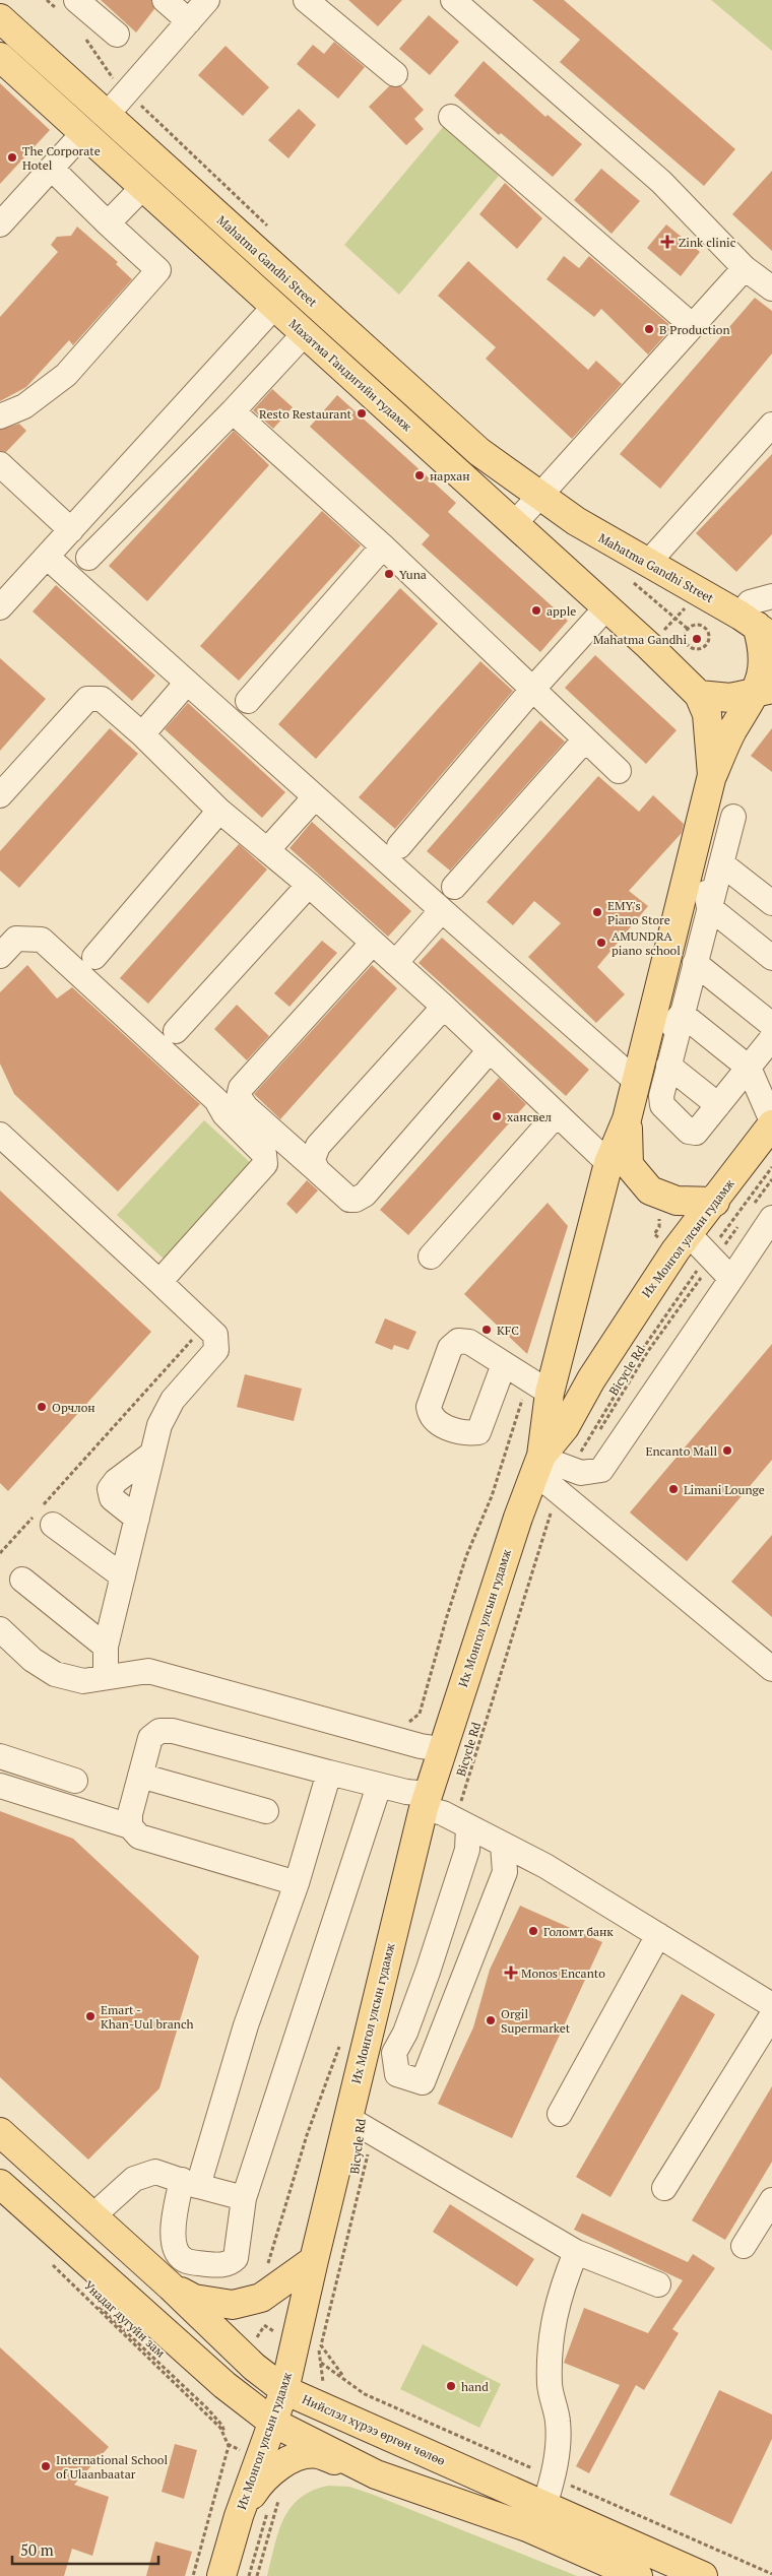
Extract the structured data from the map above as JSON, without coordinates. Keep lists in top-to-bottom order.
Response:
{
  "streets": {
    "main road": [
      "Mahatma Gandhi Street",
      "Махатма Гандигийн гудамж",
      "Их Монгол улсын гудамж",
      "Нийслэл хүрээ өргөн чөлөө"
    ],
    "path": ["Bicycle Rd"]
  },
  "crossings": [
    ["Их Монгол улсын гудамж", "Нийслэл хүрээ өргөн чөлөө"]
  ],
  "places": {
    "other": [
      "The Corporate Hotel",
      "B Production",
      "Resto Restaurant",
      "нархан",
      "Yuna",
      "apple",
      "Mahatma Gandhi",
      "EMY's Piano Store",
      "AMUNDRA piano school",
      "хансвел",
      "KFC",
      "Орчлон",
      "Encanto Mall",
      "Limani Lounge",
      "Голомт банк",
      "Emart - Khan-Uul branch",
      "Orgil Supermarket",
      "hand",
      "International School of Ulaanbaatar"
    ],
    "health": ["Zink clinic", "Monos Encanto"]
  },
  "scale_bar": "50 m"
}
